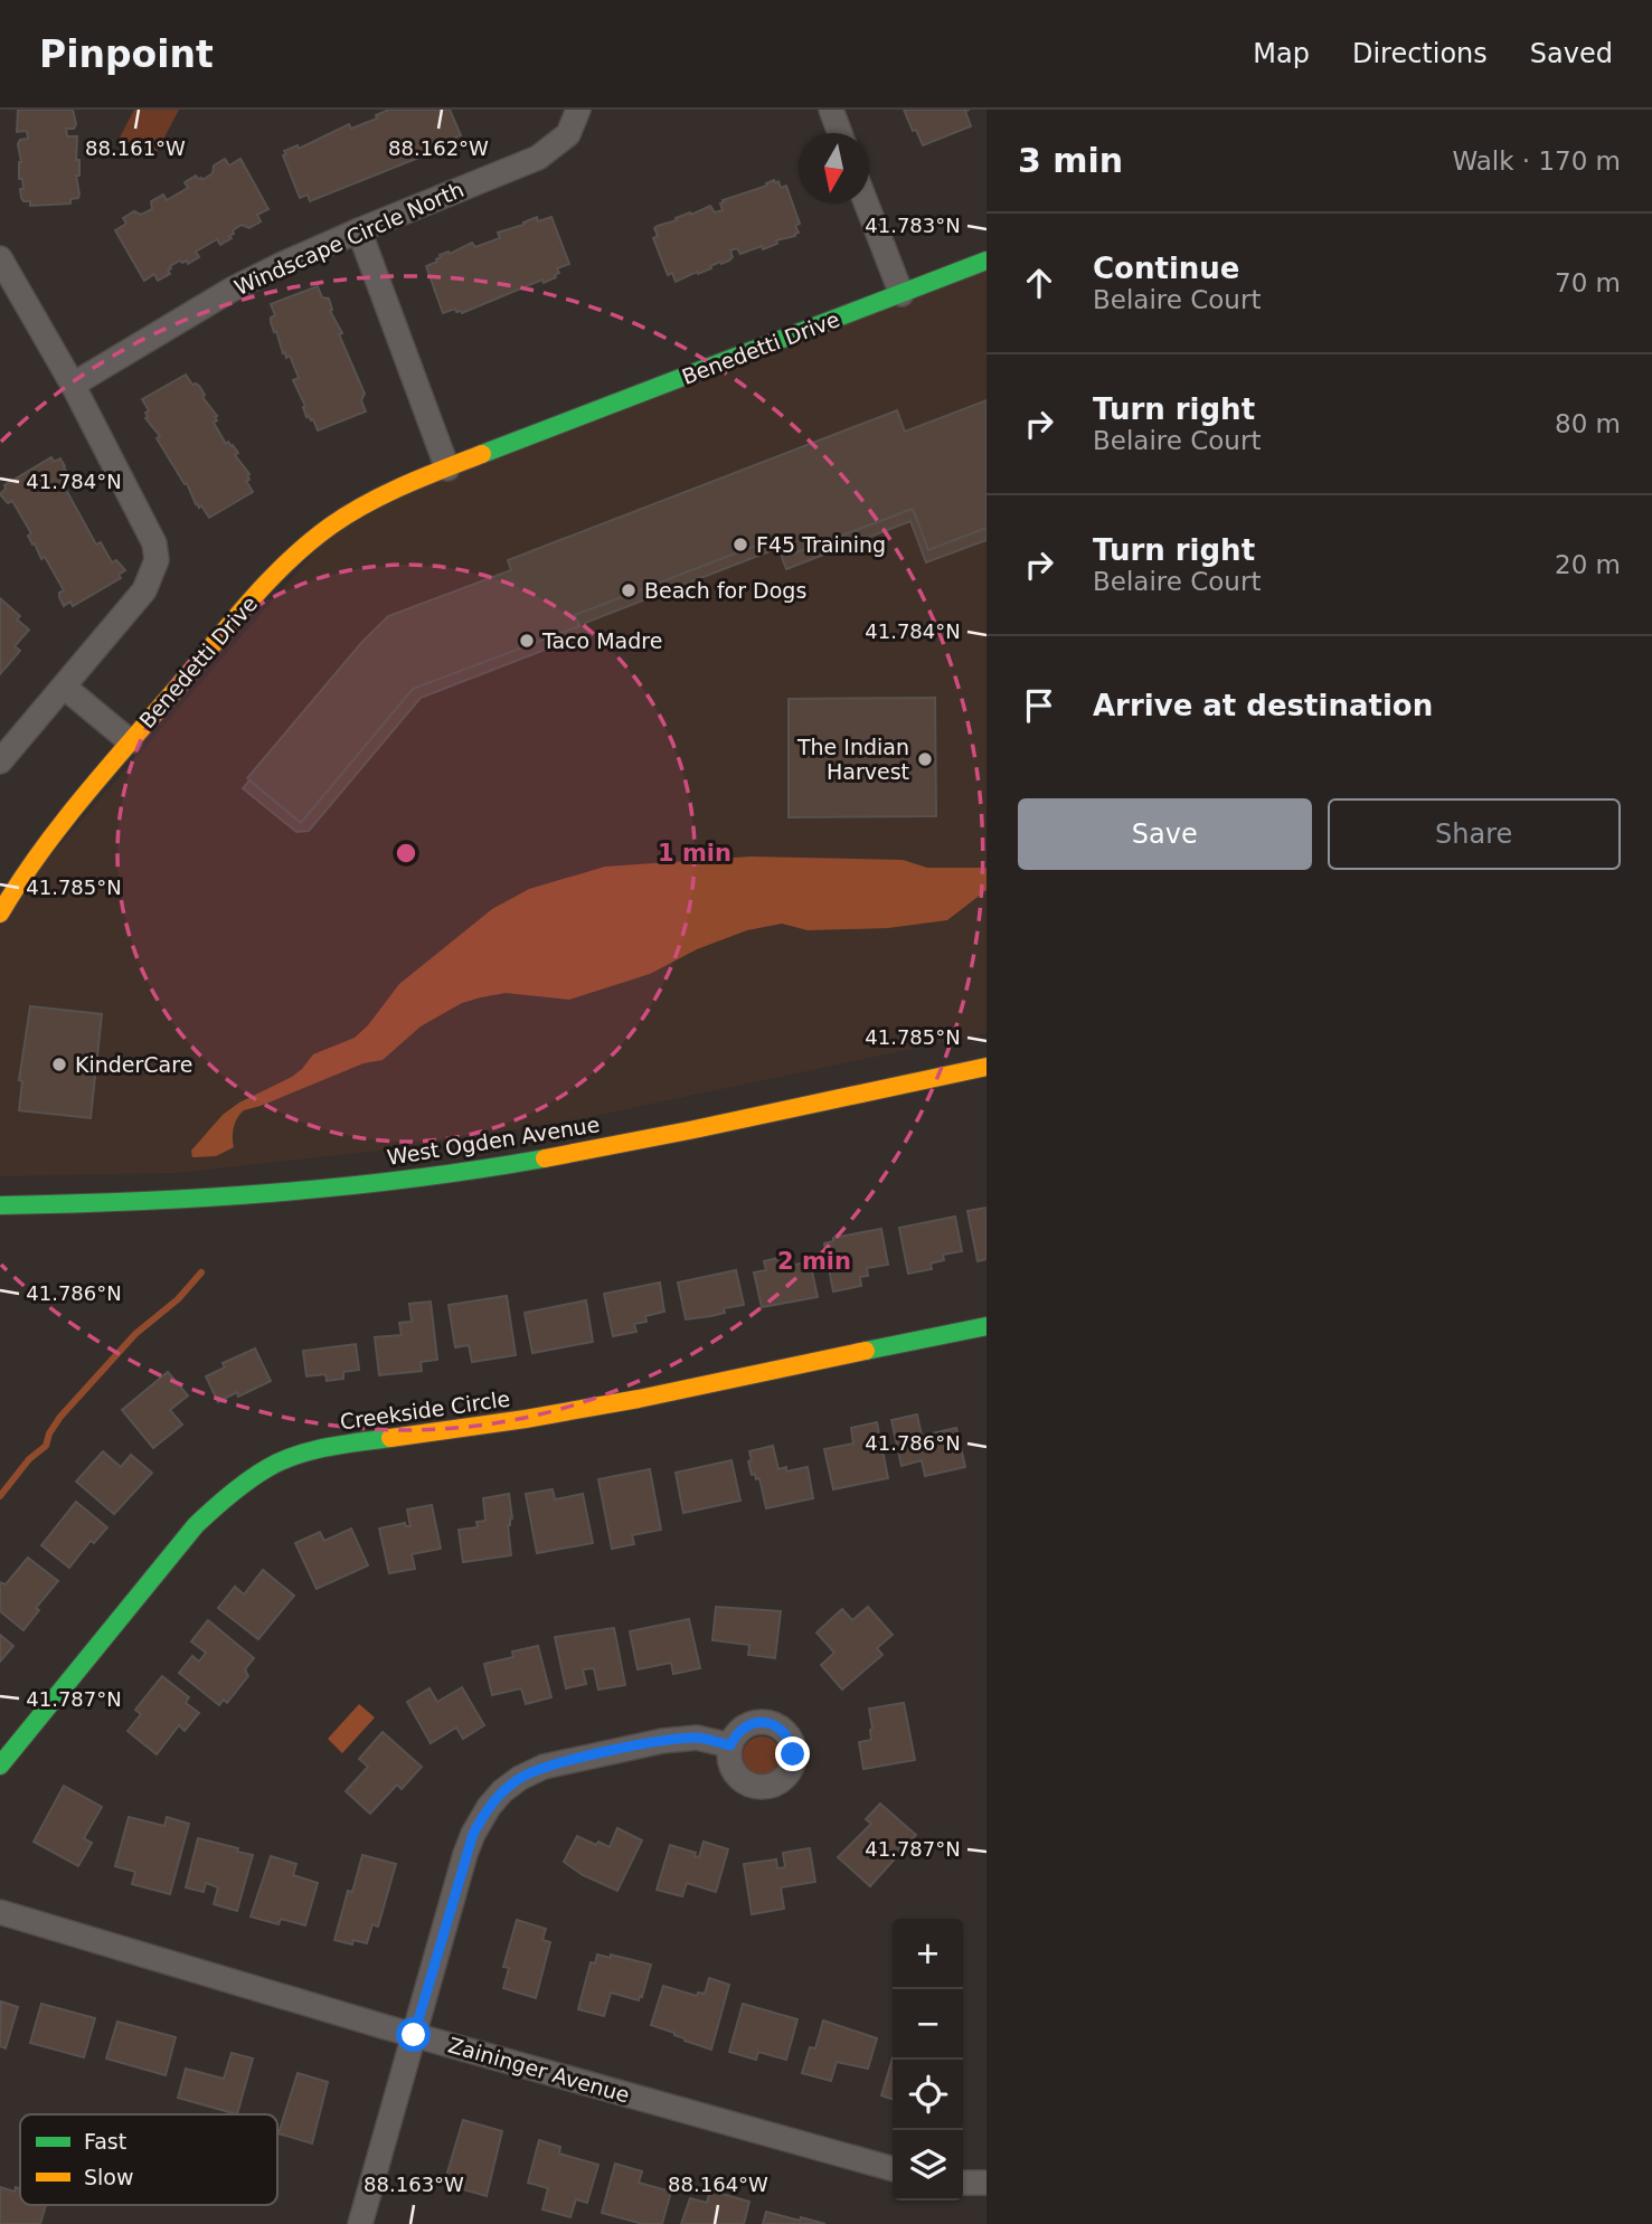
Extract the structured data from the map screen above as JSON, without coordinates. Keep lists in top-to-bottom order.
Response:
{
  "streets": {
    "street": [
      "Windscape Circle North",
      "Benedetti Drive",
      "West Ogden Avenue",
      "Creekside Circle",
      "Zaininger Avenue"
    ]
  },
  "places": [
    "F45 Training",
    "Beach for Dogs",
    "Taco Madre",
    "The Indian Harvest",
    "KinderCare"
  ],
  "legend": ["Fast", "Slow"],
  "north": "bottom",
  "page": {
    "header": "Pinpoint",
    "nav": ["Map", "Directions", "Saved"],
    "heading": ["3 min", "Walk · 170 m"],
    "list": [
      ["Continue", "Belaire Court", "70 m"],
      ["Turn right", "Belaire Court", "80 m"],
      ["Turn right", "Belaire Court", "20 m"],
      "Arrive at destination"
    ],
    "buttons": ["Save", "Share"],
    "map_buttons": ["+", "−"]
  },
  "coordinates": [
    "88.161°W",
    "88.162°W",
    "41.783°N",
    "41.784°N",
    "41.785°N",
    "41.786°N",
    "41.787°N",
    "88.163°W",
    "88.164°W"
  ],
  "rings": ["1 min", "2 min"]
}
